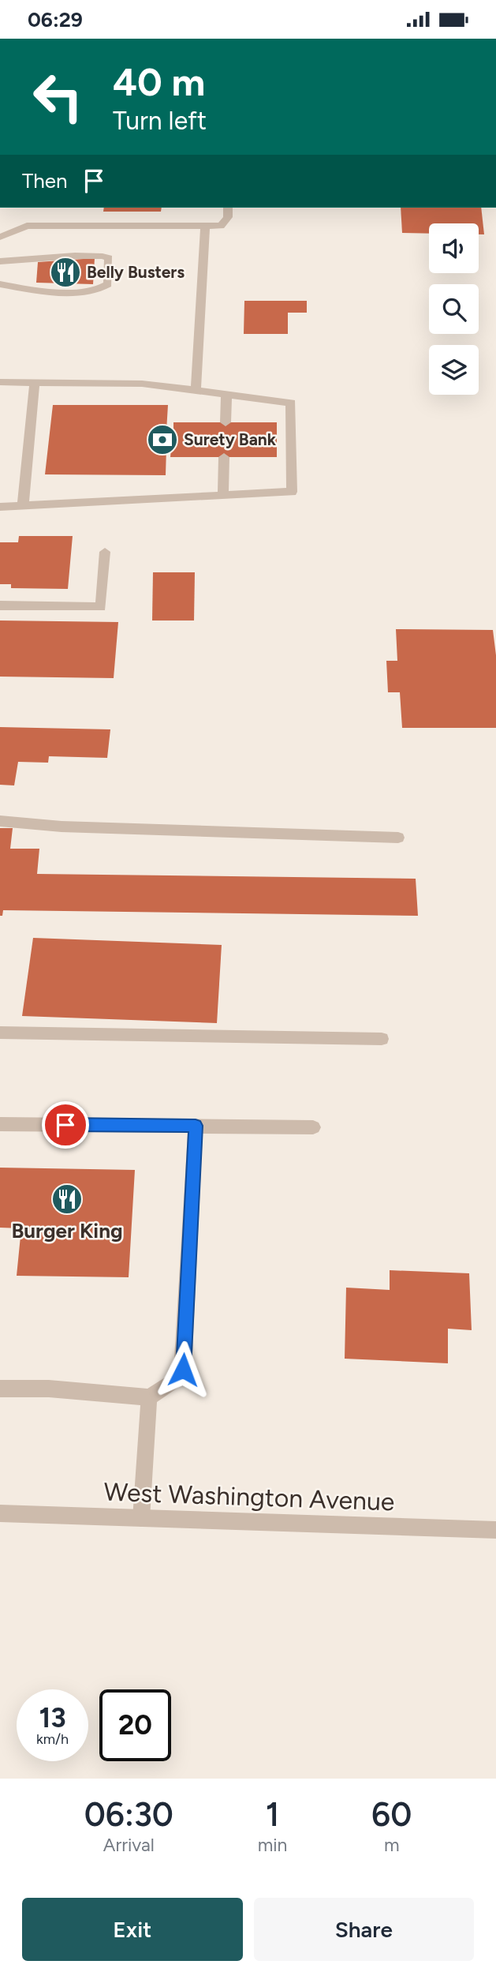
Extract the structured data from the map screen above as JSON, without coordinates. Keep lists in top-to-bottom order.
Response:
{
  "streets": {
    "street": ["West Washington Avenue"]
  },
  "places": {
    "restaurant": ["Belly Busters", "Burger King"],
    "bank": ["Surety Bank"]
  },
  "page": {
    "status": "06:29",
    "turn": ["40 m", "Turn left"],
    "then": "Then",
    "speed": "13 km/h",
    "limit": "20",
    "eta": [
      "06:30",
      "Arrival",
      "1",
      "min",
      "60",
      "m"
    ],
    "buttons": ["Exit", "Share"]
  }
}
